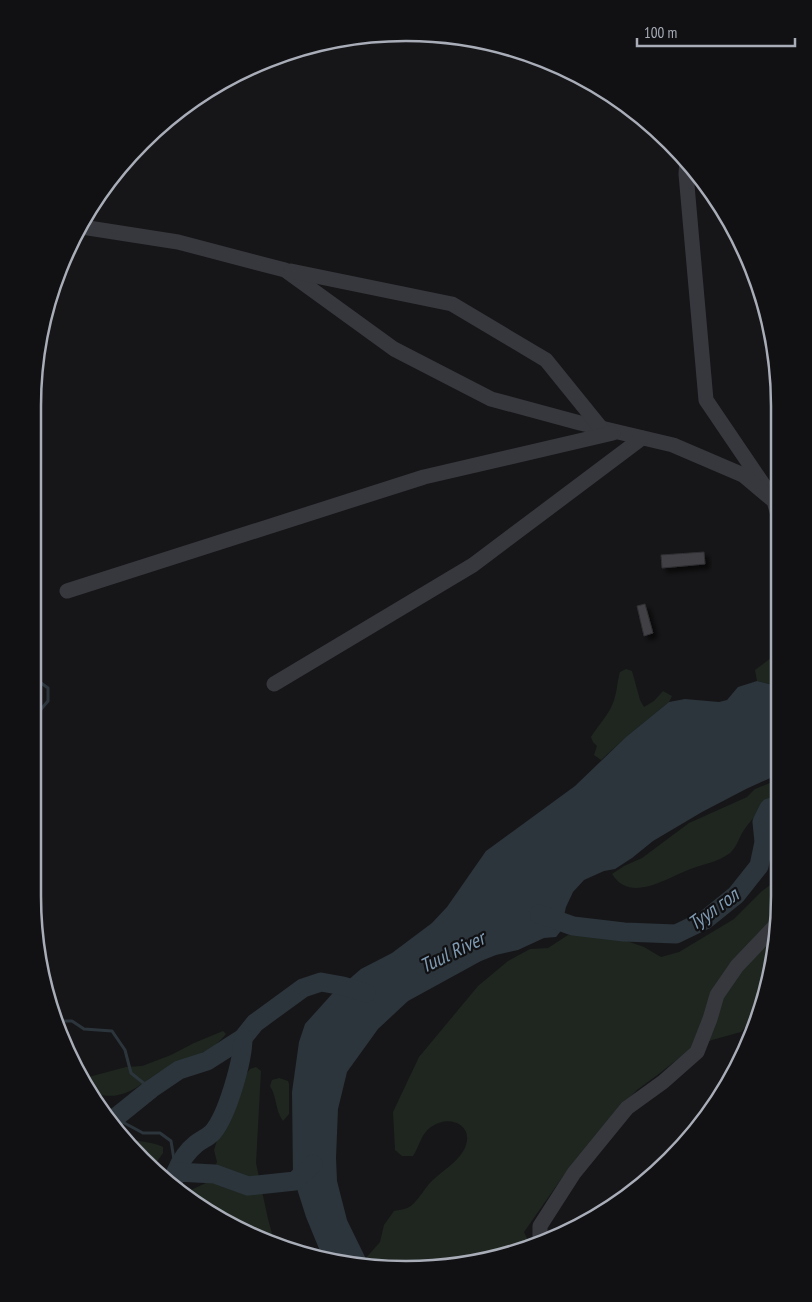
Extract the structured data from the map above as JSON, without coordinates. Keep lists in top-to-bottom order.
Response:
{
  "water": ["Туул гол", "Tuul River"],
  "scale_bar": "100 m"
}
